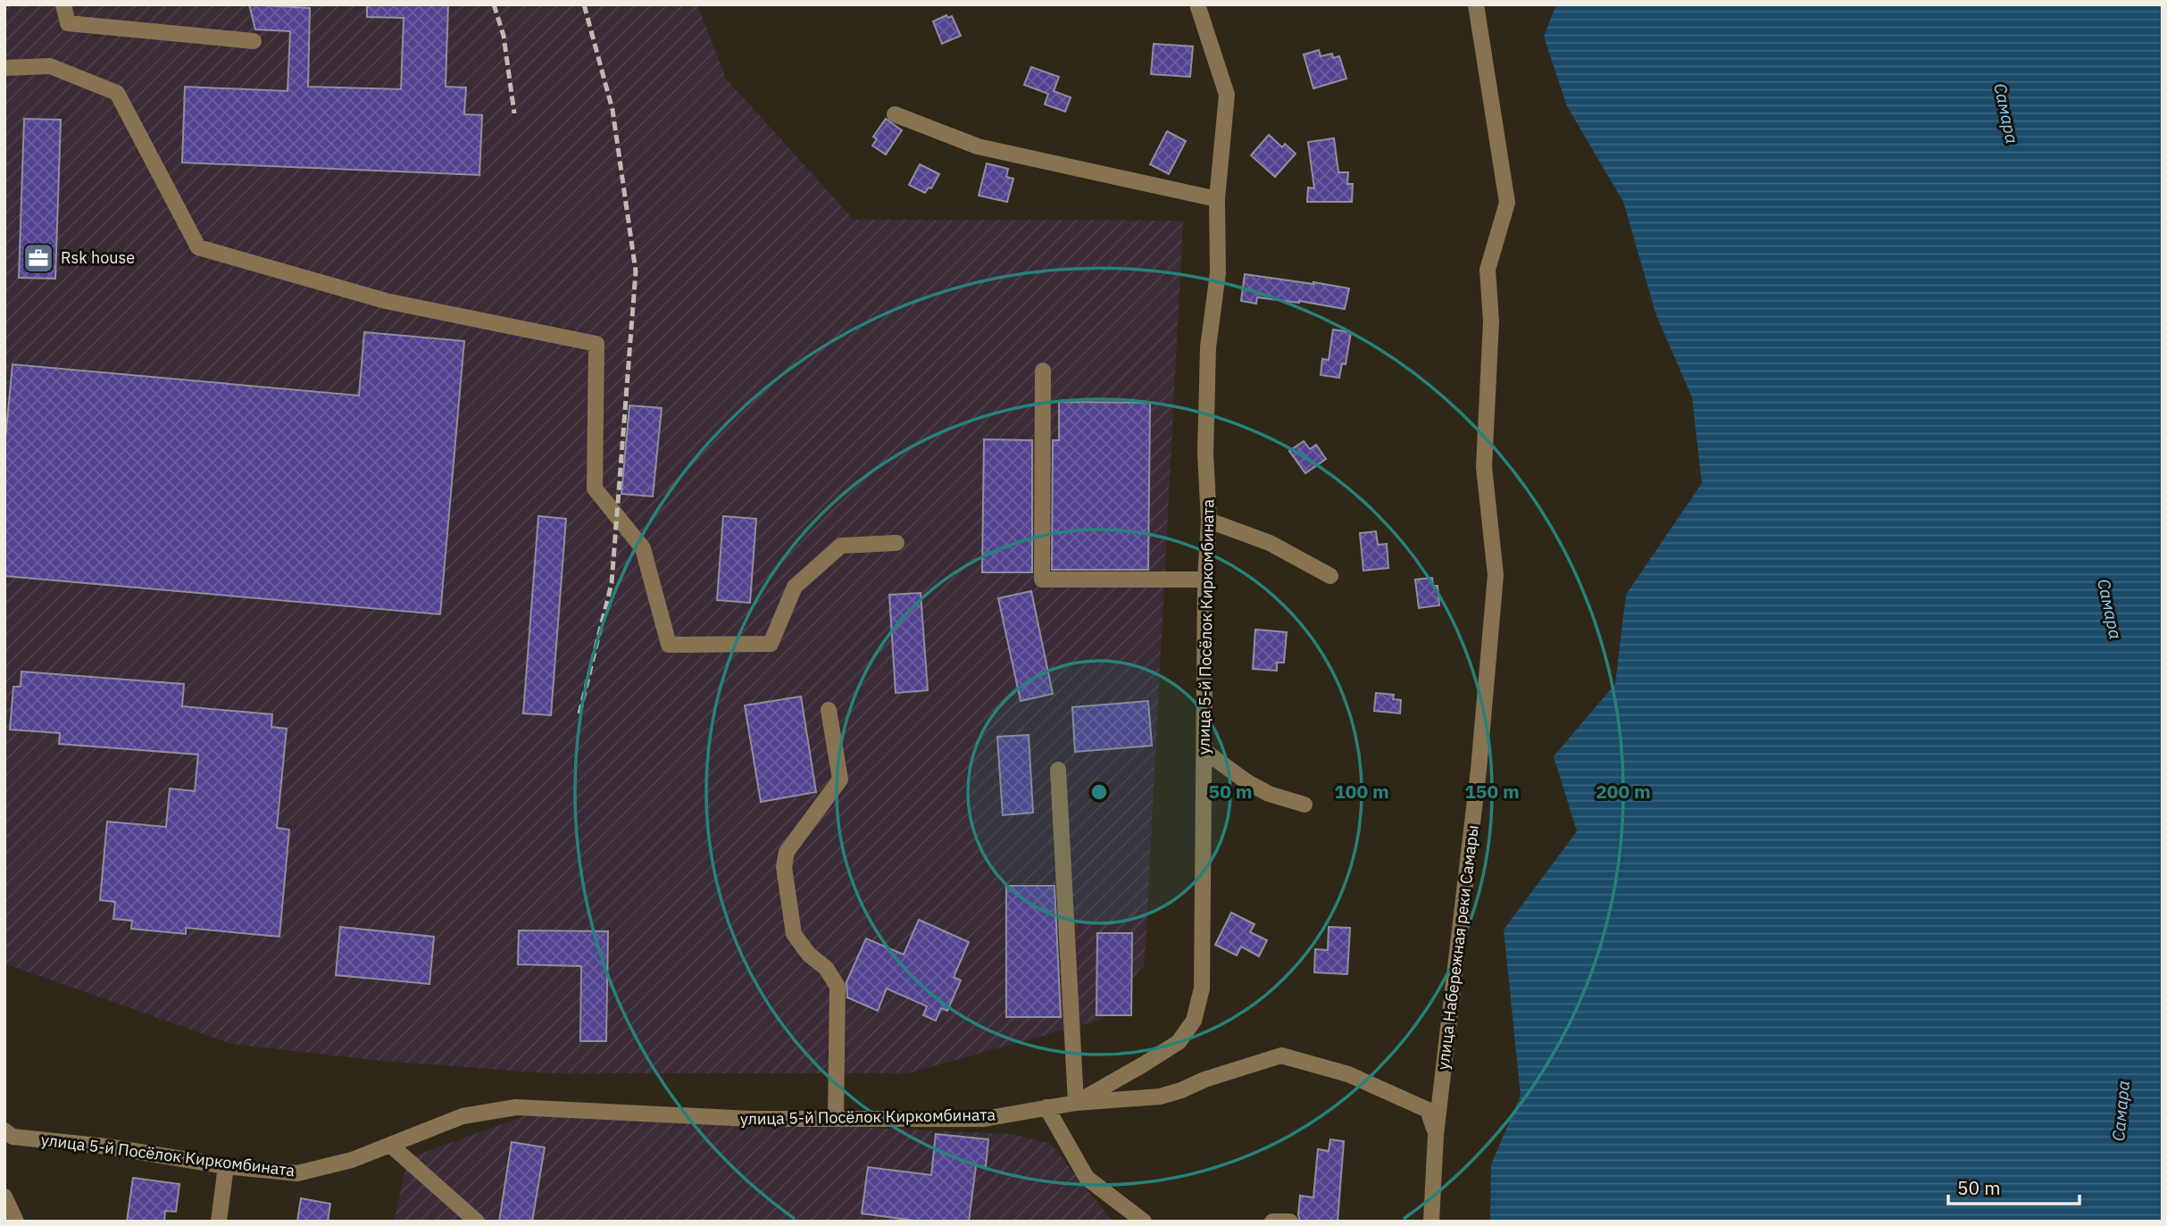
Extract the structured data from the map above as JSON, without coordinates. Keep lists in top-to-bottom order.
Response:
{
  "streets": {
    "street": ["улица 5-й Посёлок Киркомбината", "улица Набережная реки Самары"]
  },
  "water": ["Самара"],
  "places": {
    "office": ["Rsk house"]
  },
  "scale_bar": "50 m",
  "rings": [
    "50 m",
    "100 m",
    "150 m",
    "200 m"
  ]
}
